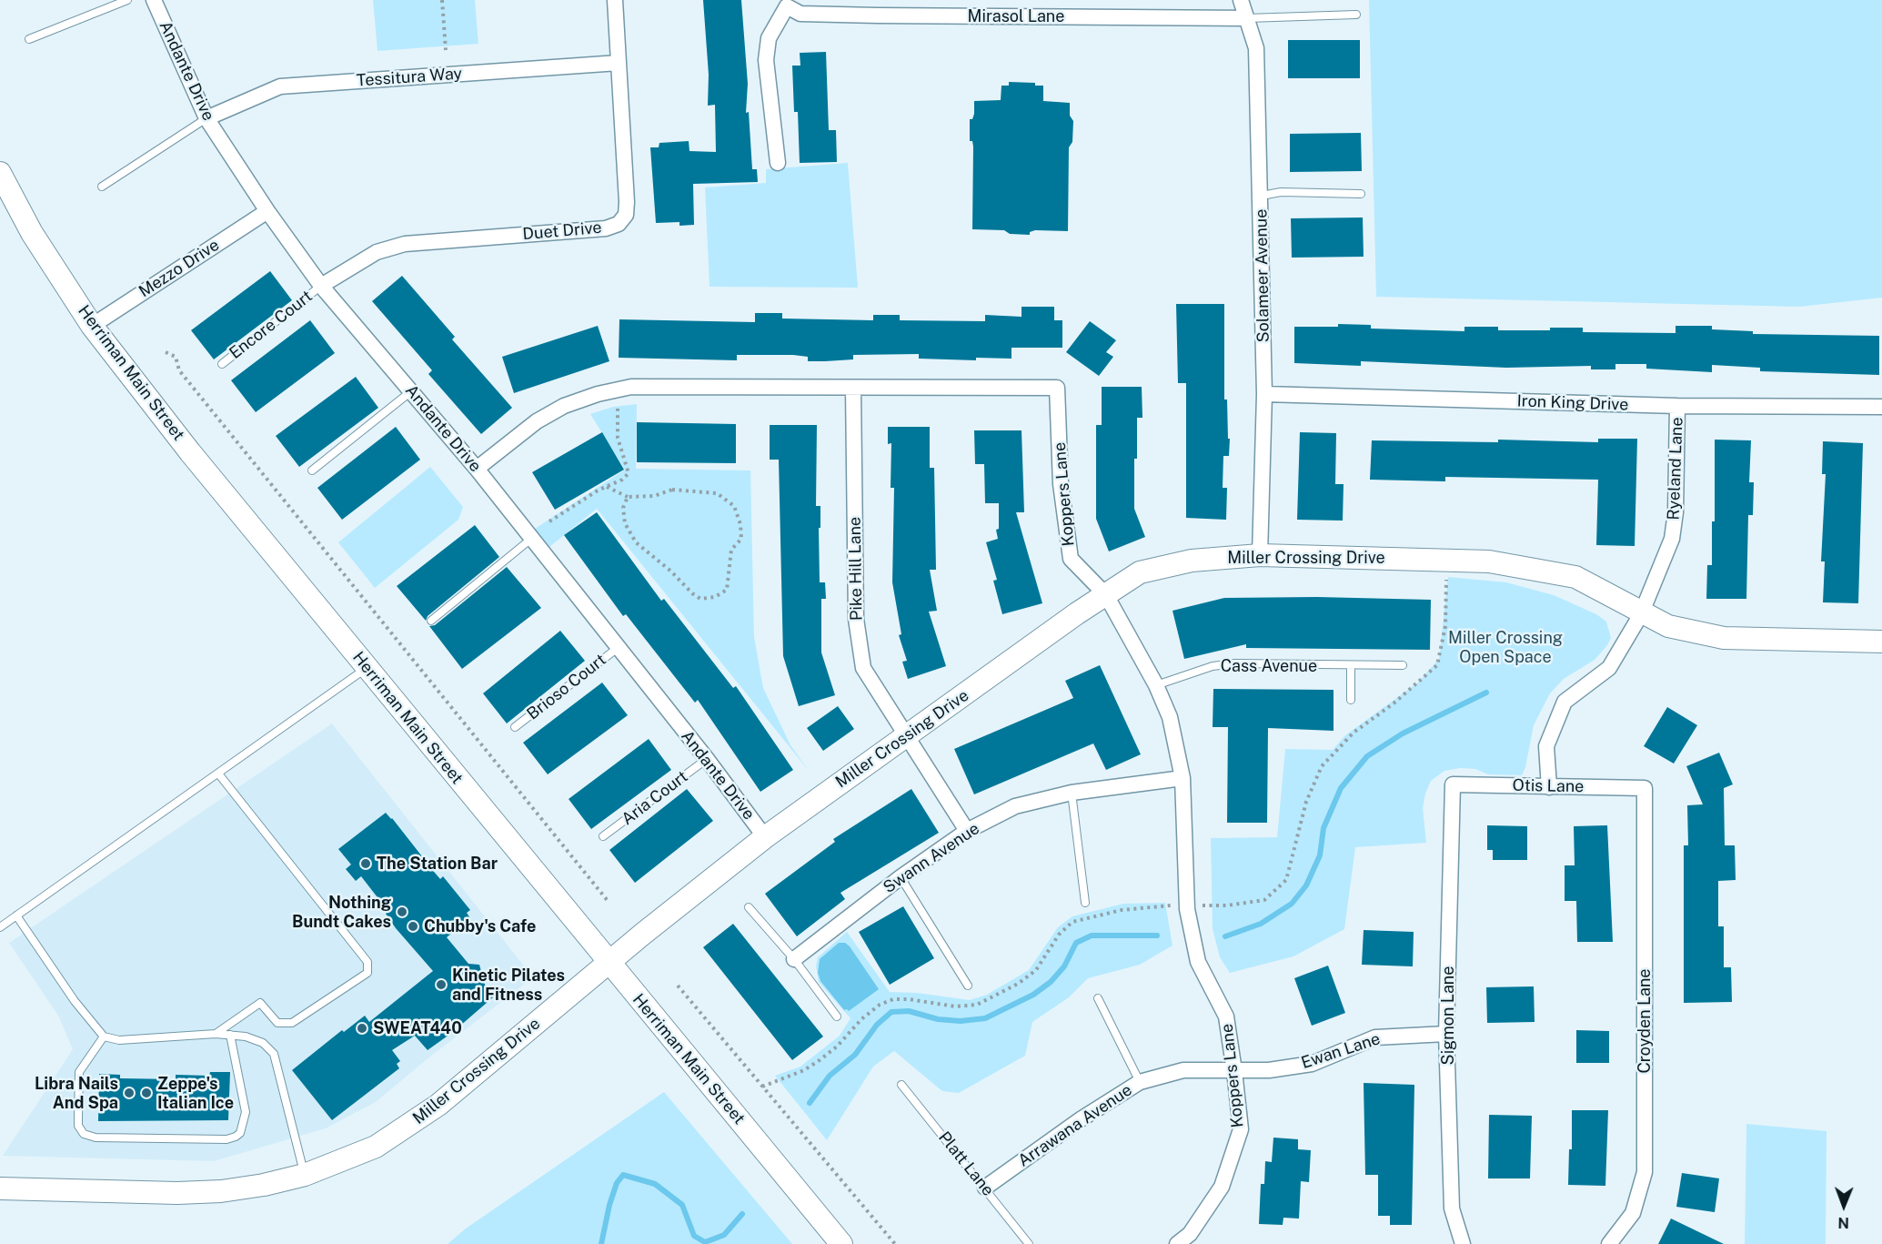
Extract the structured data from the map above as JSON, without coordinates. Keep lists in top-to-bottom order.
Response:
{
  "streets": {
    "street": [
      "Mirasol Lane",
      "Andante Drive",
      "Tessitura Way",
      "Duet Drive",
      "Mezzo Drive",
      "Solameer Avenue",
      "Herriman Main Street",
      "Iron King Drive",
      "Ryeland Lane",
      "Koppers Lane",
      "Miller Crossing Drive",
      "Pike Hill Lane",
      "Otis Lane",
      "Swann Avenue",
      "Sigmon Lane",
      "Croyden Lane",
      "Ewan Lane",
      "Arrawana Avenue"
    ],
    "lane": [
      "Encore Court",
      "Cass Avenue",
      "Brioso Court",
      "Aria Court",
      "Platt Lane"
    ]
  },
  "crossings": [
    ["Mirasol Lane", "Solameer Avenue"],
    ["Andante Drive", "Tessitura Way"],
    ["Andante Drive", "Duet Drive"],
    ["Andante Drive", "Mezzo Drive"],
    ["Andante Drive", "Encore Court"],
    ["Andante Drive", "Koppers Lane"],
    ["Andante Drive", "Miller Crossing Drive"],
    ["Andante Drive", "Brioso Court"],
    ["Andante Drive", "Aria Court"],
    ["Tessitura Way", "Duet Drive"],
    ["Duet Drive", "Encore Court"],
    ["Mezzo Drive", "Herriman Main Street"],
    ["Solameer Avenue", "Iron King Drive"],
    ["Solameer Avenue", "Miller Crossing Drive"],
    ["Herriman Main Street", "Miller Crossing Drive"],
    ["Iron King Drive", "Ryeland Lane"],
    ["Ryeland Lane", "Miller Crossing Drive"],
    ["Ryeland Lane", "Otis Lane"],
    ["Koppers Lane", "Miller Crossing Drive"],
    ["Koppers Lane", "Pike Hill Lane"],
    ["Koppers Lane", "Cass Avenue"],
    ["Koppers Lane", "Swann Avenue"],
    ["Koppers Lane", "Ewan Lane"],
    ["Koppers Lane", "Arrawana Avenue"],
    ["Miller Crossing Drive", "Pike Hill Lane"],
    ["Pike Hill Lane", "Swann Avenue"],
    ["Otis Lane", "Sigmon Lane"],
    ["Otis Lane", "Croyden Lane"],
    ["Sigmon Lane", "Ewan Lane"],
    ["Ewan Lane", "Arrawana Avenue"],
    ["Arrawana Avenue", "Platt Lane"]
  ],
  "parks": ["Miller Crossing Open Space"],
  "places": [
    "The Station Bar",
    "Nothing Bundt Cakes",
    "Chubby's Cafe",
    "Kinetic Pilates and Fitness",
    "SWEAT440",
    "Libra Nails And Spa",
    "Zeppe's Italian Ice"
  ],
  "north": "bottom"
}
